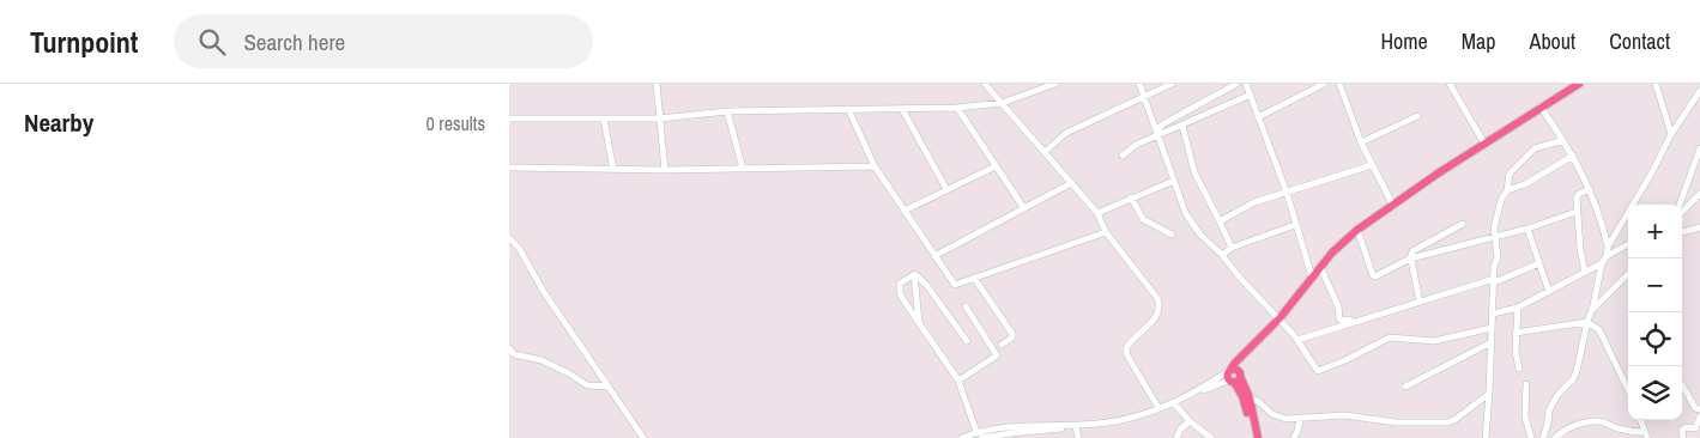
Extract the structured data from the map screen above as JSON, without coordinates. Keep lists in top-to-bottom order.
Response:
{
  "page": {
    "header": "Turnpoint",
    "search": "Search here",
    "nav": [
      "Home",
      "Map",
      "About",
      "Contact"
    ],
    "heading": ["Nearby", "0 results"],
    "map_buttons": ["+", "−"]
  }
}
